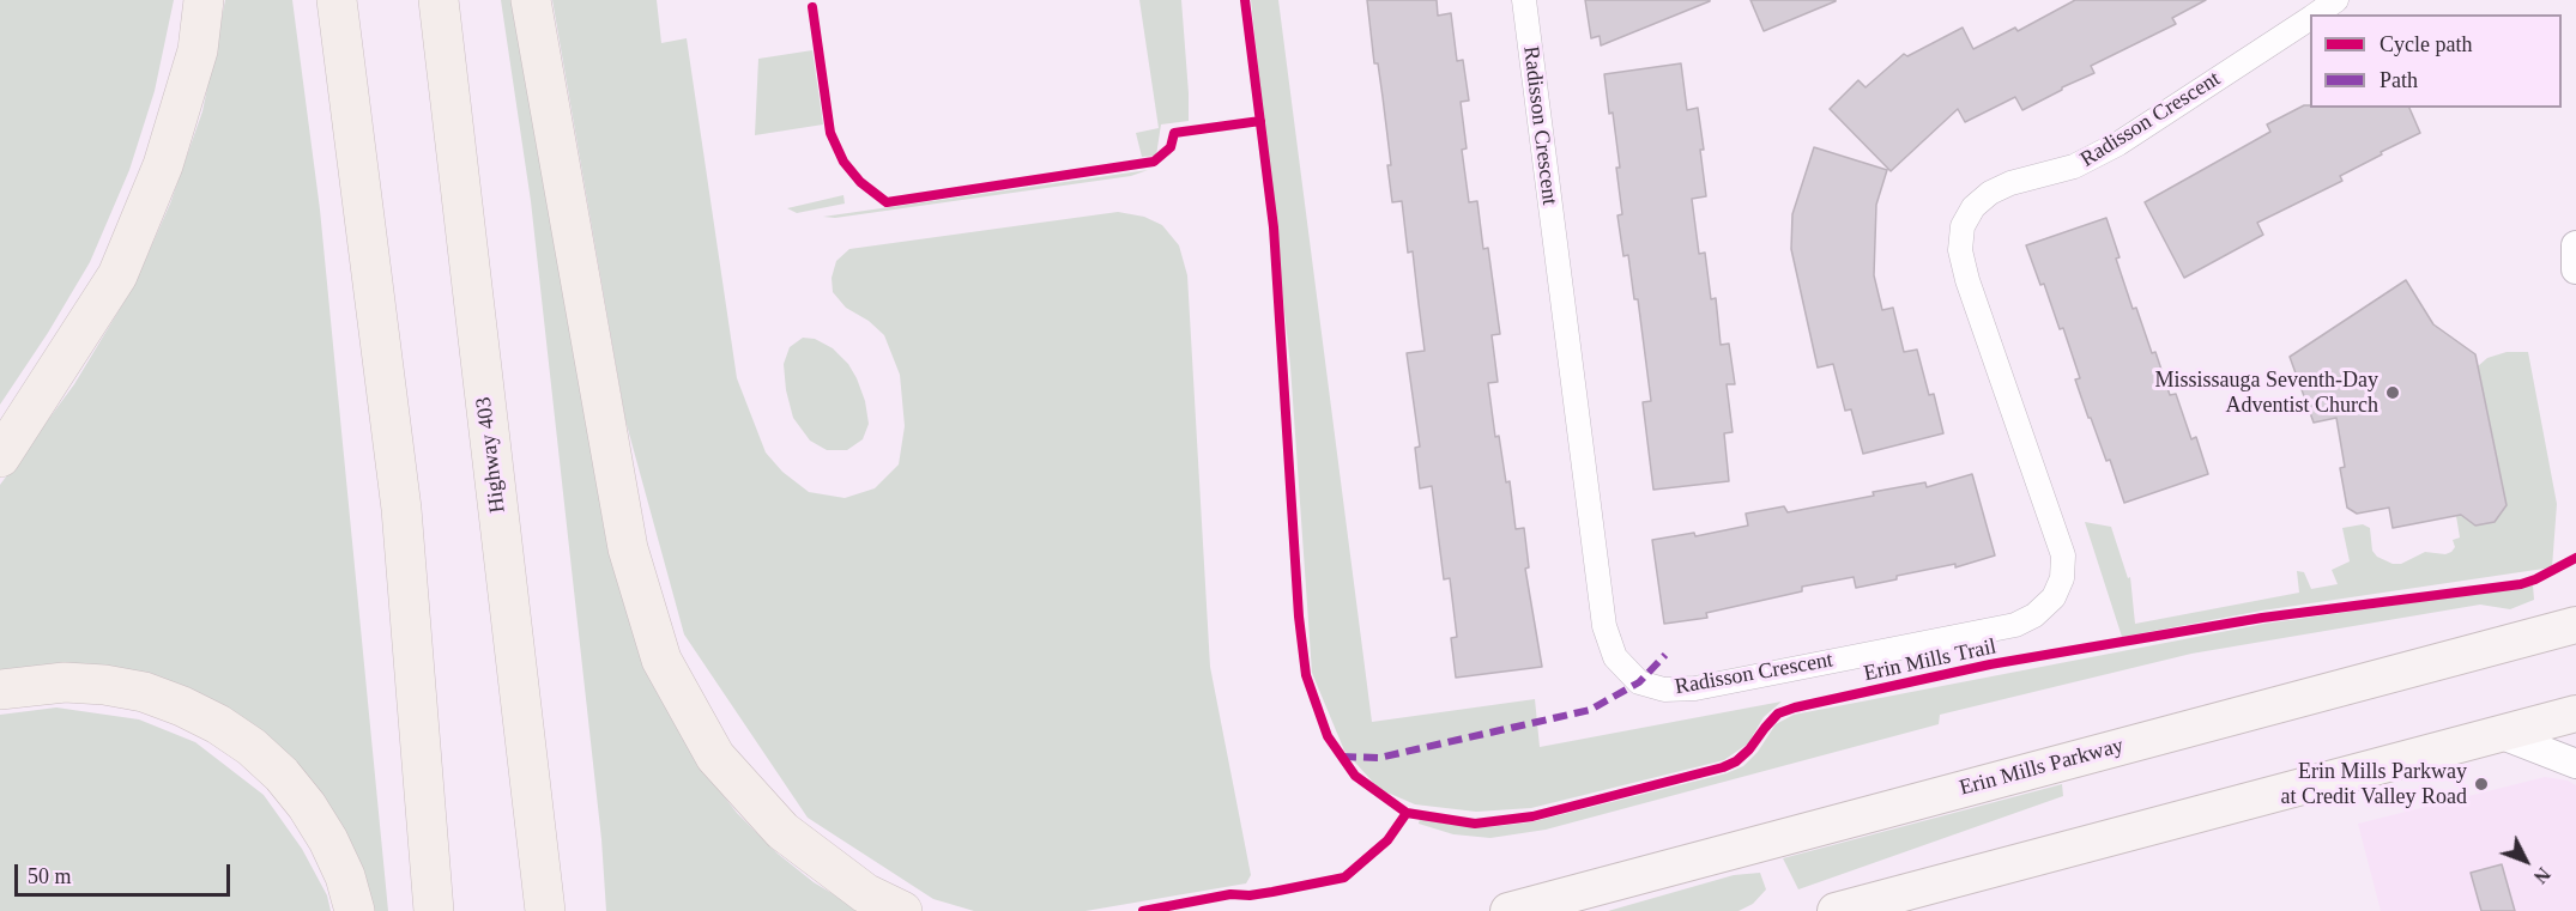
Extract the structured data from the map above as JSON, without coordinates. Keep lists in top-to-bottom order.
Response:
{
  "streets": {
    "highway": ["Highway 403"],
    "main road": ["Erin Mills Parkway"],
    "street": ["Radisson Crescent"],
    "cycle path": ["Erin Mills Trail"]
  },
  "places": ["Mississauga Seventh-Day Adventist Church", "Erin Mills Parkway at Credit Valley Road"],
  "legend": ["Cycle path", "Path"],
  "scale_bar": "50 m",
  "north": "bottom right"
}
